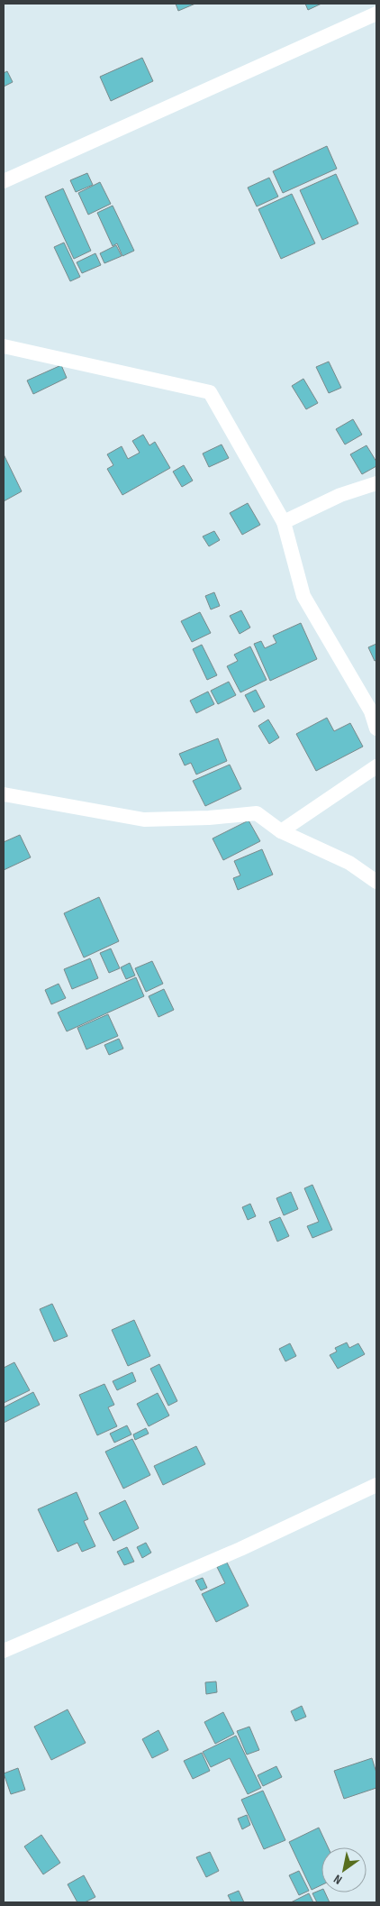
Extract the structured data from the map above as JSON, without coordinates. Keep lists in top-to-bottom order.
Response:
{
  "north": "bottom left"
}
